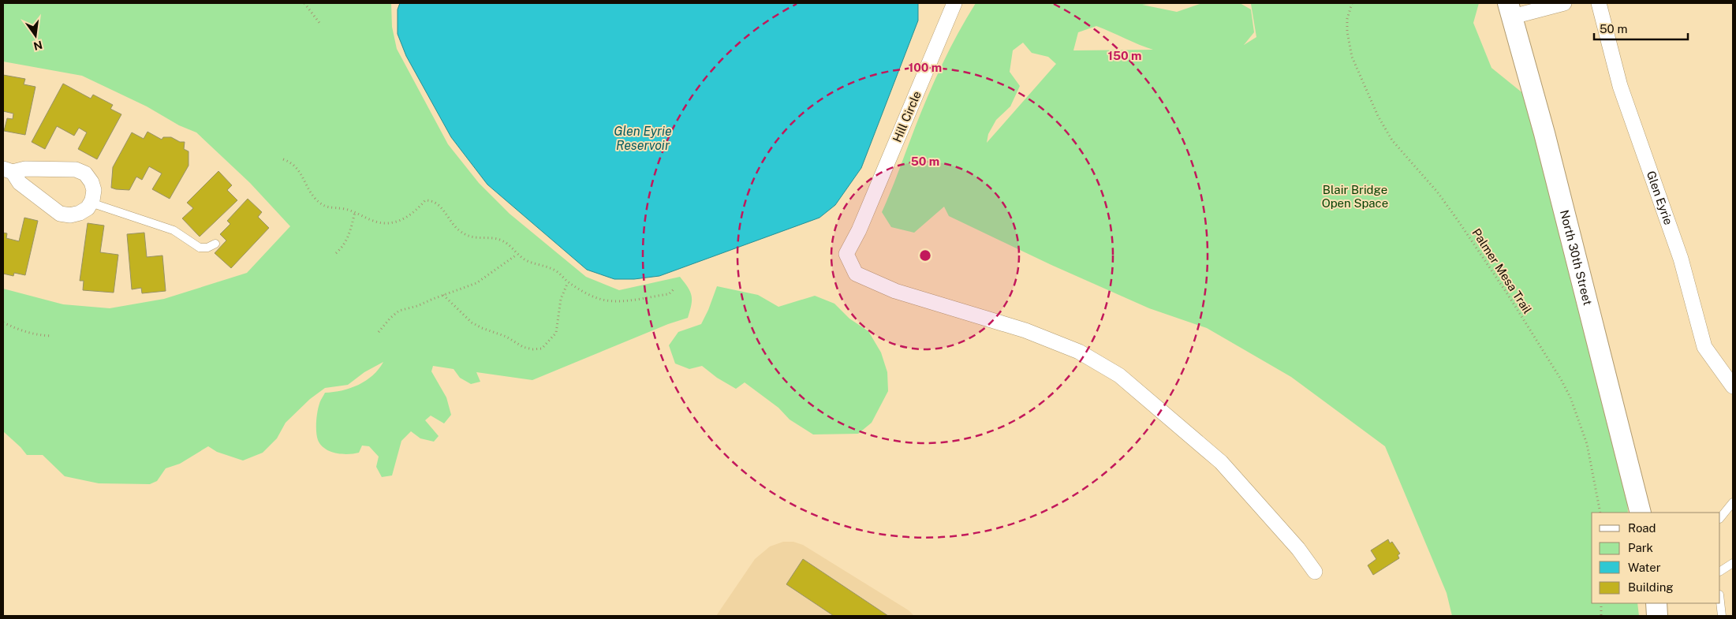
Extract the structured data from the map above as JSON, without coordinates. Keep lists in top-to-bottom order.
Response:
{
  "streets": {
    "main road": ["North 30th Street"],
    "street": ["Hill Circle", "Glen Eyrie"],
    "path": ["Palmer Mesa Trail"]
  },
  "water": ["Glen Eyrie Reservoir"],
  "parks": ["Blair Bridge Open Space"],
  "legend": [
    "Road",
    "Park",
    "Water",
    "Building"
  ],
  "scale_bar": "50 m",
  "north": "bottom",
  "rings": ["150 m", "100 m", "50 m"]
}
